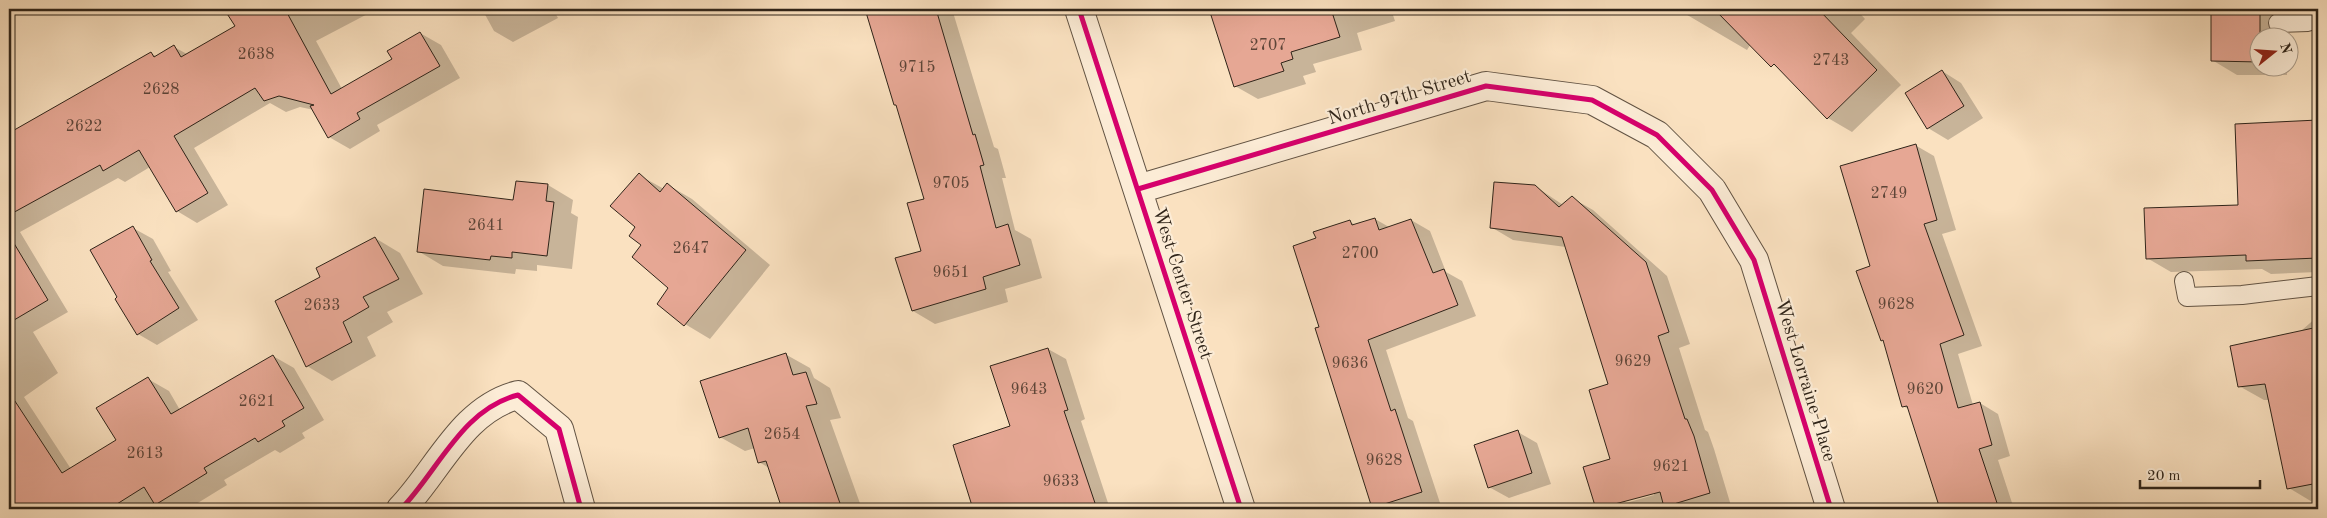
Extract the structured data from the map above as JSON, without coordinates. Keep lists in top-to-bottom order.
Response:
{
  "streets": {
    "street": ["North 97th Street", "West Center Street", "West Lorraine Place"]
  },
  "crossings": [
    ["North 97th Street", "West Center Street"],
    ["North 97th Street", "West Lorraine Place"]
  ],
  "house_numbers": [
    "2707",
    "2638",
    "2743",
    "9715",
    "2628",
    "2622",
    "9705",
    "2749",
    "2641",
    "2647",
    "2700",
    "9651",
    "9628",
    "2633",
    "9629",
    "9636",
    "9643",
    "9620",
    "2621",
    "2654",
    "2613",
    "9628",
    "9621",
    "9633"
  ],
  "scale_bar": "20 m",
  "north": "right"
}
